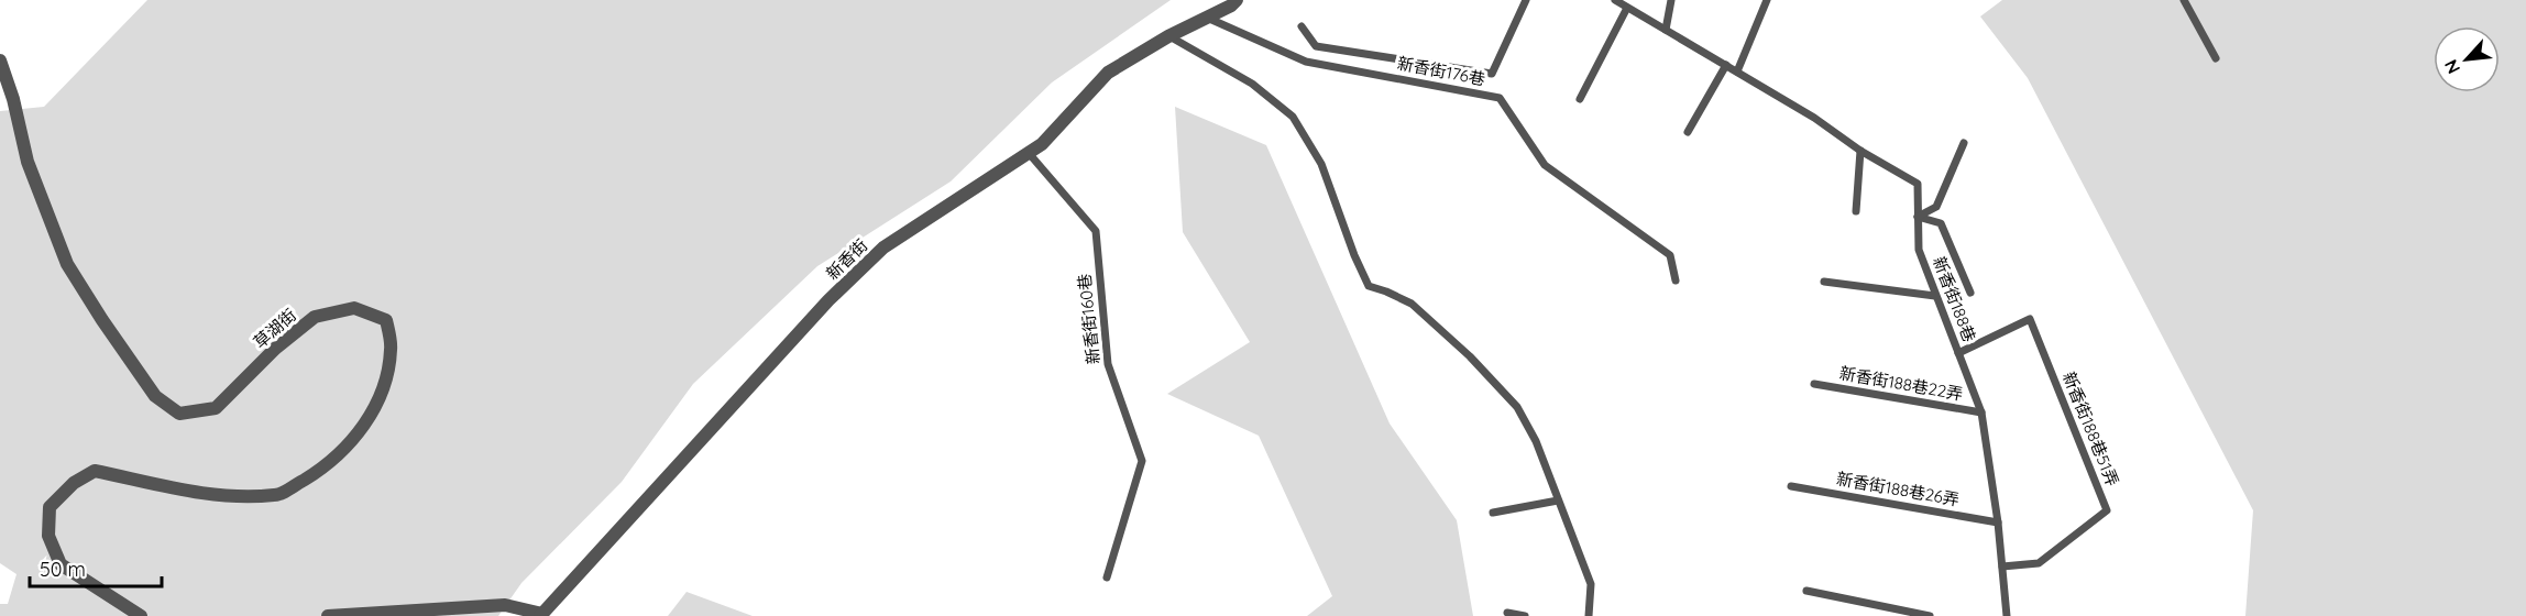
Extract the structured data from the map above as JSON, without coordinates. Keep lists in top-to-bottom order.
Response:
{
  "streets": {
    "street": ["新香街", "草湖街"],
    "lane": [
      "新香街176巷",
      "新香街188巷",
      "新香街160巷",
      "新香街188巷22弄",
      "新香街188巷51弄",
      "新香街188巷26弄"
    ]
  },
  "crossings": [
    ["新香街176巷", "新香街"],
    ["新香街", "新香街160巷"],
    ["新香街188巷", "新香街188巷22弄"],
    ["新香街188巷", "新香街188巷51弄"],
    ["新香街188巷", "新香街188巷26弄"]
  ],
  "scale_bar": "50 m",
  "north": "bottom left"
}
